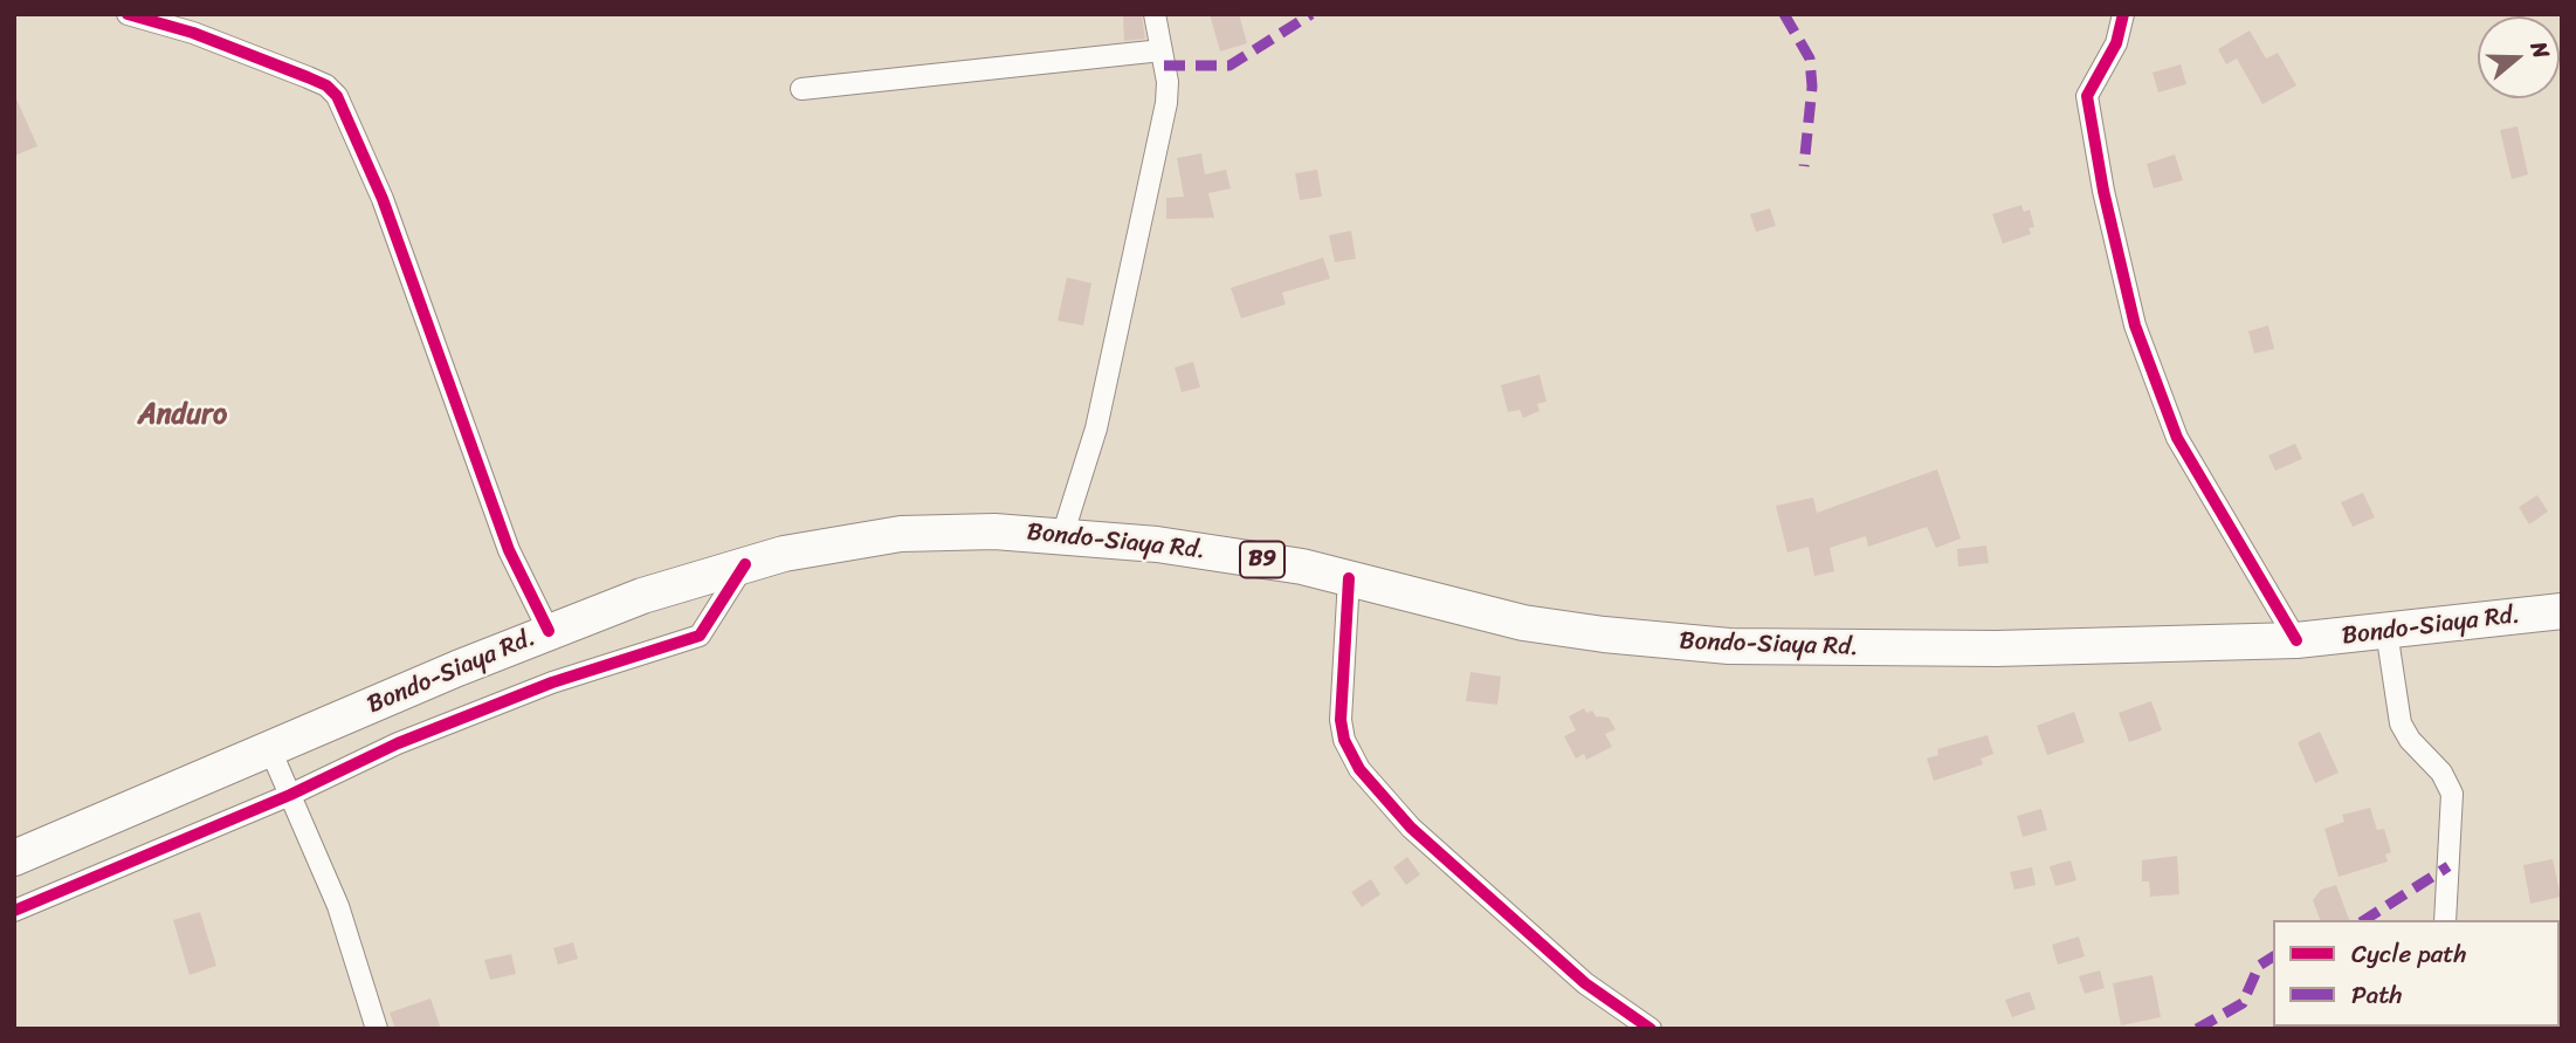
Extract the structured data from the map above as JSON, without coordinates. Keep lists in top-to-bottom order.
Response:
{
  "streets": {
    "highway": ["Bondo-Siaya Rd.", "B9"]
  },
  "districts": ["Anduro"],
  "legend": ["Cycle path", "Path"],
  "north": "right"
}
